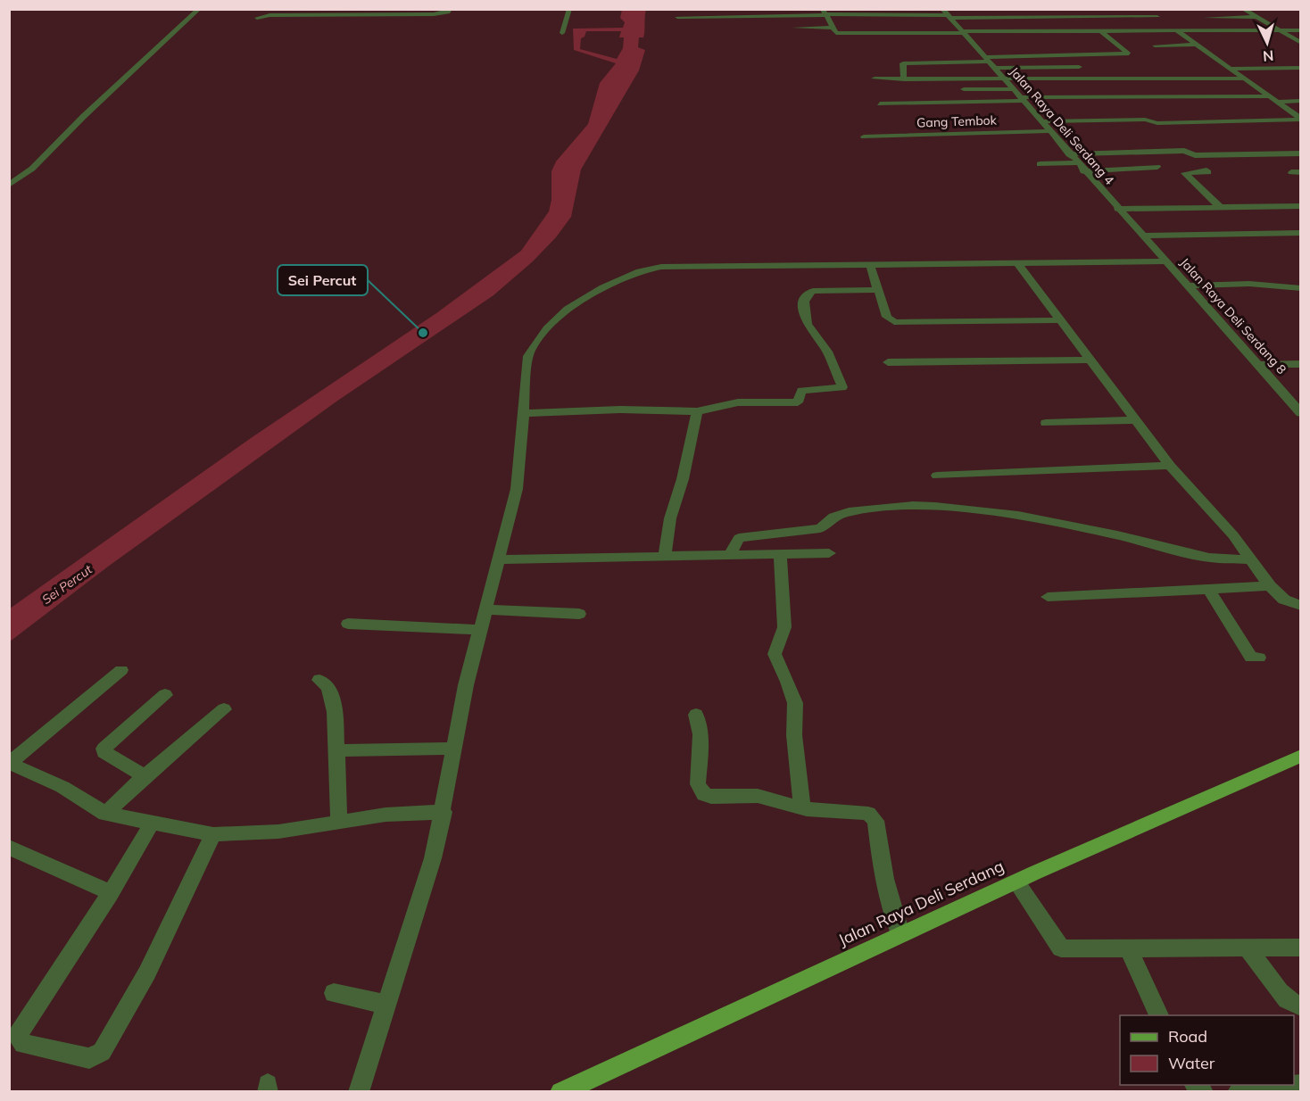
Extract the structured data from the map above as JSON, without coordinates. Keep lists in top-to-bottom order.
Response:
{
  "streets": {
    "main road": ["Jalan Raya Deli Serdang"],
    "street": ["Gang Tembok", "Jalan Raya Deli Serdang 4", "Jalan Raya Deli Serdang 8"]
  },
  "crossings": [
    ["Gang Tembok", "Jalan Raya Deli Serdang 4"],
    ["Jalan Raya Deli Serdang 4", "Jalan Raya Deli Serdang 8"]
  ],
  "water": ["Sei Percut"],
  "places": ["Sei Percut"],
  "legend": ["Road", "Water"],
  "north": "bottom"
}
